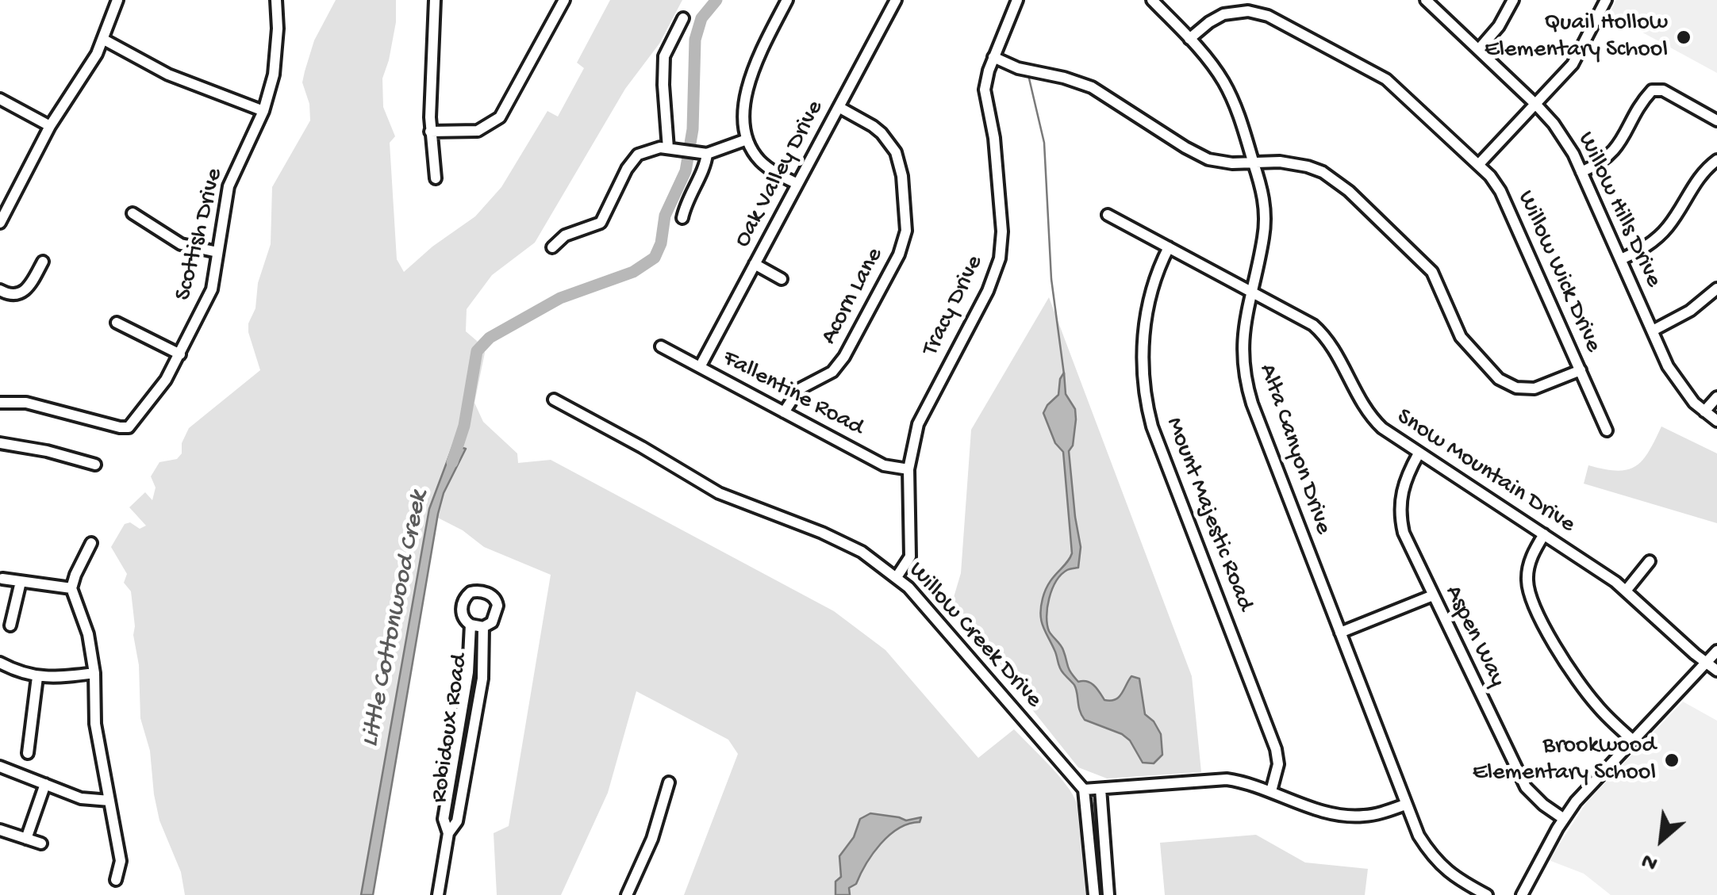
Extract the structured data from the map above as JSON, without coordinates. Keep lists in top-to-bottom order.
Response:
{
  "streets": {
    "street": [
      "Oak Valley Drive",
      "Willow Hills Drive",
      "Scottish Drive",
      "Willow Wick Drive",
      "Acorn Lane",
      "Tracy Drive",
      "Fallentine Road",
      "Alta Canyon Drive",
      "Snow Mountain Drive",
      "Mount Majestic Road",
      "Willow Creek Drive",
      "Aspen Way",
      "Robidoux Road"
    ]
  },
  "crossings": [
    ["Oak Valley Drive", "Acorn Lane"],
    ["Oak Valley Drive", "Fallentine Road"],
    ["Willow Wick Drive", "Alta Canyon Drive"],
    ["Acorn Lane", "Fallentine Road"],
    ["Tracy Drive", "Fallentine Road"],
    ["Tracy Drive", "Willow Creek Drive"],
    ["Alta Canyon Drive", "Snow Mountain Drive"],
    ["Snow Mountain Drive", "Mount Majestic Road"],
    ["Snow Mountain Drive", "Aspen Way"]
  ],
  "water": ["Little Cottonwood Creek"],
  "places": ["Quail Hollow Elementary School", "Brookwood Elementary School"],
  "north": "bottom left"
}
